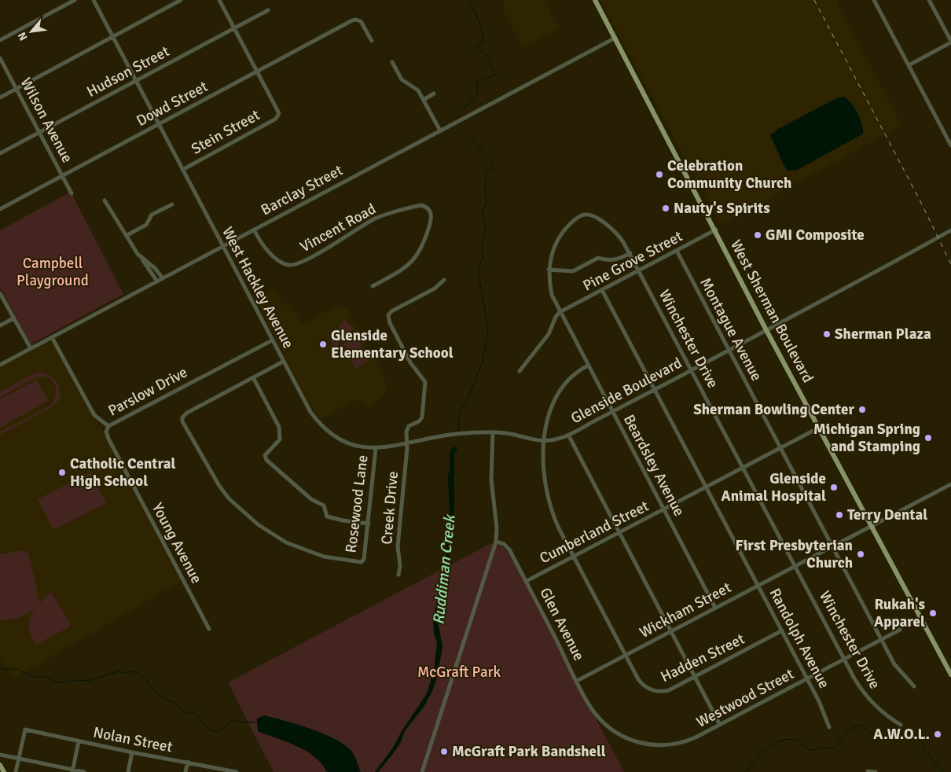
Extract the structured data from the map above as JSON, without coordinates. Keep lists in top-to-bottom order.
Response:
{
  "streets": {
    "main road": ["West Sherman Boulevard"],
    "street": [
      "Hudson Street",
      "Dowd Street",
      "Wilson Avenue",
      "Stein Street",
      "Barclay Street",
      "Vincent Road",
      "Pine Grove Street",
      "West Hackley Avenue",
      "Montague Avenue",
      "Winchester Drive",
      "Glenside Boulevard",
      "Parslow Drive",
      "Beardsley Avenue",
      "Rosewood Lane",
      "Creek Drive",
      "Cumberland Street",
      "Young Avenue",
      "Wickham Street",
      "Glen Avenue",
      "Randolph Avenue",
      "Hadden Street",
      "Westwood Street",
      "Nolan Street"
    ]
  },
  "crossings": [
    ["Hudson Street", "Wilson Avenue"],
    ["Hudson Street", "West Hackley Avenue"],
    ["Dowd Street", "Wilson Avenue"],
    ["Dowd Street", "Stein Street"],
    ["Dowd Street", "West Hackley Avenue"],
    ["Stein Street", "West Hackley Avenue"],
    ["Barclay Street", "Vincent Road"],
    ["Barclay Street", "West Hackley Avenue"],
    ["Barclay Street", "West Sherman Boulevard"],
    ["Barclay Street", "Parslow Drive"],
    ["Pine Grove Street", "West Sherman Boulevard"],
    ["Pine Grove Street", "Montague Avenue"],
    ["Pine Grove Street", "Winchester Drive"],
    ["Pine Grove Street", "Beardsley Avenue"],
    ["Pine Grove Street", "Randolph Avenue"],
    ["West Hackley Avenue", "Glenside Boulevard"],
    ["West Hackley Avenue", "Parslow Drive"],
    ["West Hackley Avenue", "Rosewood Lane"],
    ["West Hackley Avenue", "Creek Drive"],
    ["West Sherman Boulevard", "Glenside Boulevard"],
    ["West Sherman Boulevard", "Cumberland Street"],
    ["West Sherman Boulevard", "Wickham Street"],
    ["Montague Avenue", "Glenside Boulevard"],
    ["Montague Avenue", "Cumberland Street"],
    ["Montague Avenue", "Wickham Street"],
    ["Montague Avenue", "Westwood Street"],
    ["Winchester Drive", "Glenside Boulevard"],
    ["Winchester Drive", "Beardsley Avenue"],
    ["Winchester Drive", "Cumberland Street"],
    ["Winchester Drive", "Wickham Street"],
    ["Winchester Drive", "Westwood Street"],
    ["Glenside Boulevard", "Beardsley Avenue"],
    ["Glenside Boulevard", "Randolph Avenue"],
    ["Glenside Boulevard", "Hadden Street"],
    ["Parslow Drive", "Young Avenue"],
    ["Beardsley Avenue", "Cumberland Street"],
    ["Beardsley Avenue", "Wickham Street"],
    ["Beardsley Avenue", "Hadden Street"],
    ["Cumberland Street", "Glen Avenue"],
    ["Cumberland Street", "Randolph Avenue"],
    ["Cumberland Street", "Hadden Street"],
    ["Wickham Street", "Glen Avenue"],
    ["Wickham Street", "Randolph Avenue"],
    ["Wickham Street", "Hadden Street"],
    ["Glen Avenue", "Westwood Street"],
    ["Randolph Avenue", "Hadden Street"],
    ["Randolph Avenue", "Westwood Street"]
  ],
  "water": ["Ruddiman Creek"],
  "parks": ["Campbell Playground", "McGraft Park"],
  "places": [
    "Celebration Community Church",
    "Nauty's Spirits",
    "GMI Composite",
    "Sherman Plaza",
    "Glenside Elementary School",
    "Sherman Bowling Center",
    "Michigan Spring and Stamping",
    "Catholic Central High School",
    "Glenside Animal Hospital",
    "Terry Dental",
    "First Presbyterian Church",
    "Rukah's Apparel",
    "A.W.O.L.",
    "McGraft Park Bandshell"
  ],
  "north": "bottom left"
}
